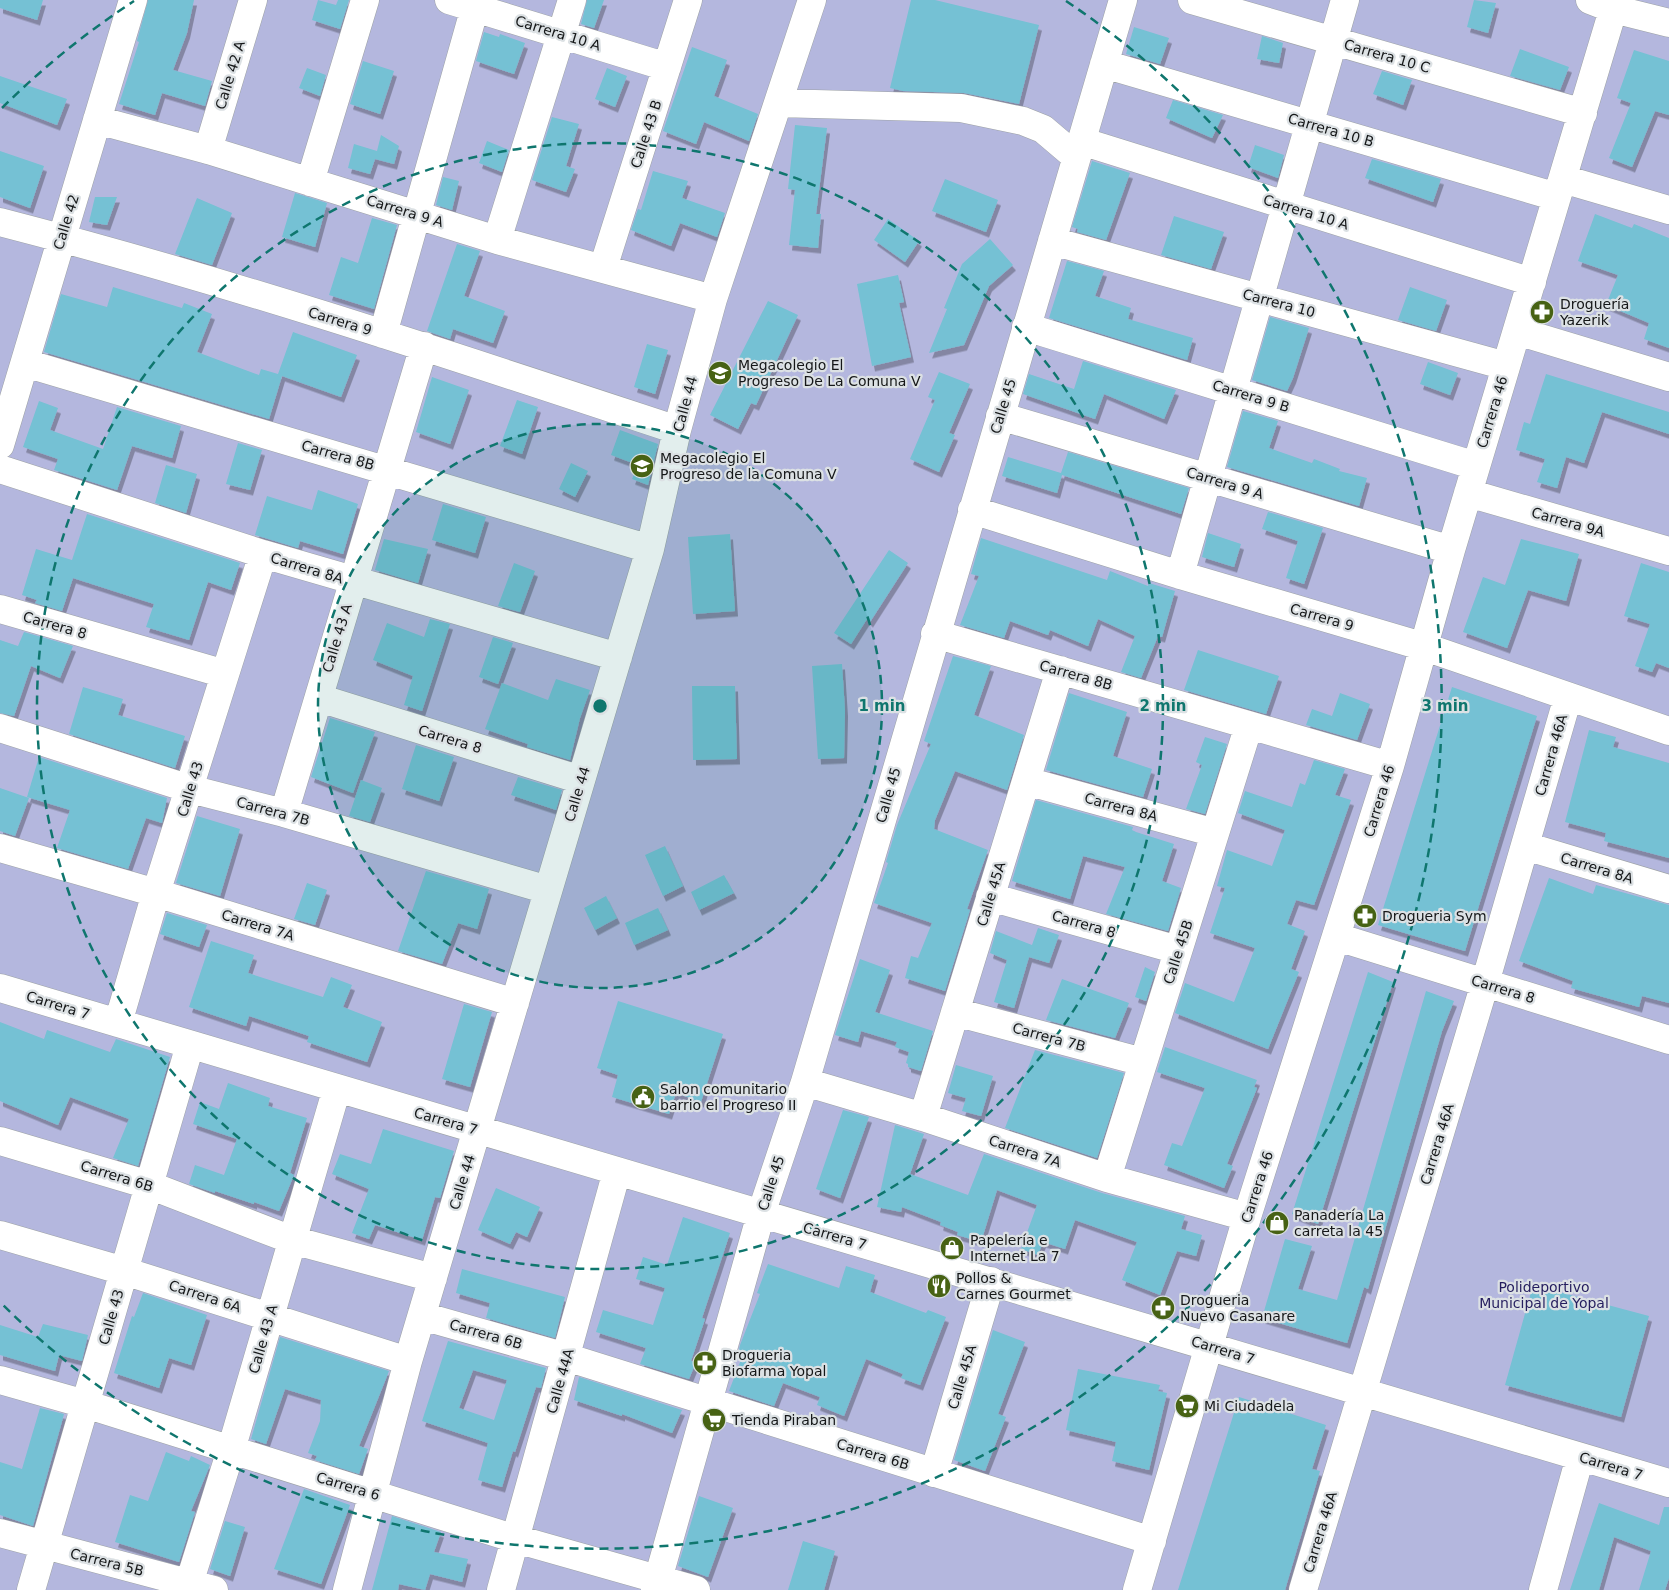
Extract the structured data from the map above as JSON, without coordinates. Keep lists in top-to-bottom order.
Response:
{
  "streets": {
    "street": [
      "Carrera 10 A",
      "Carrera 10 C",
      "Calle 42 A",
      "Carrera 10 B",
      "Calle 43 B",
      "Carrera 9 A",
      "Calle 42",
      "Carrera 10",
      "Carrera 9",
      "Carrera 9 B",
      "Calle 44",
      "Calle 45",
      "Carrera 46",
      "Carrera 8B",
      "Carrera 9A",
      "Carrera 8A",
      "Carrera 8",
      "Calle 43 A",
      "Carrera 46A",
      "Calle 43",
      "Carrera 7B",
      "Calle 45A",
      "Carrera 7A",
      "Calle 45B",
      "Carrera 7",
      "Carrera 6B",
      "Carrera 6A",
      "Calle 44A",
      "Carrera 6",
      "Carrera 5B"
    ]
  },
  "crossings": [
    ["Carrera 10 A", "Calle 43 B"],
    ["Carrera 10 A", "Calle 45"],
    ["Carrera 10 A", "Carrera 46"],
    ["Carrera 10 C", "Carrera 46"],
    ["Calle 42 A", "Carrera 9 A"],
    ["Carrera 10 B", "Calle 45"],
    ["Carrera 10 B", "Carrera 46"],
    ["Calle 43 B", "Carrera 9 A"],
    ["Carrera 9 A", "Calle 42"],
    ["Carrera 9 A", "Calle 44"],
    ["Carrera 9 A", "Calle 45"],
    ["Carrera 9 A", "Carrera 46"],
    ["Calle 42", "Carrera 9"],
    ["Calle 42", "Carrera 8B"],
    ["Carrera 10", "Calle 45"],
    ["Carrera 10", "Carrera 46"],
    ["Carrera 9", "Calle 44"],
    ["Carrera 9", "Calle 45"],
    ["Carrera 9", "Carrera 46"],
    ["Carrera 9", "Calle 43 A"],
    ["Carrera 9", "Carrera 46A"],
    ["Carrera 9 B", "Calle 45"],
    ["Carrera 9 B", "Carrera 46"],
    ["Calle 44", "Carrera 8B"],
    ["Calle 44", "Carrera 8A"],
    ["Calle 44", "Carrera 8"],
    ["Calle 44", "Carrera 7B"],
    ["Calle 44", "Carrera 7A"],
    ["Calle 44", "Carrera 7"],
    ["Calle 44", "Carrera 6B"],
    ["Calle 44", "Carrera 6A"],
    ["Calle 44", "Carrera 6"],
    ["Calle 45", "Carrera 8B"],
    ["Calle 45", "Carrera 7A"],
    ["Calle 45", "Carrera 7"],
    ["Calle 45", "Carrera 6B"],
    ["Calle 45", "Carrera 6"],
    ["Carrera 46", "Carrera 8B"],
    ["Carrera 46", "Carrera 9A"],
    ["Carrera 46", "Carrera 8"],
    ["Carrera 46", "Carrera 7A"],
    ["Carrera 46", "Carrera 7"],
    ["Carrera 46", "Carrera 6B"],
    ["Carrera 8B", "Calle 43 A"],
    ["Carrera 8B", "Calle 45A"],
    ["Carrera 8B", "Calle 45B"],
    ["Carrera 8A", "Calle 43 A"],
    ["Carrera 8A", "Carrera 46A"],
    ["Carrera 8A", "Calle 43"],
    ["Carrera 8A", "Calle 45A"],
    ["Carrera 8A", "Calle 45B"],
    ["Carrera 8", "Calle 43 A"],
    ["Carrera 8", "Carrera 46A"],
    ["Carrera 8", "Calle 43"],
    ["Carrera 8", "Calle 45A"],
    ["Carrera 8", "Calle 45B"],
    ["Calle 43 A", "Carrera 7B"],
    ["Calle 43 A", "Carrera 7"],
    ["Calle 43 A", "Carrera 6B"],
    ["Calle 43 A", "Carrera 6A"],
    ["Calle 43 A", "Carrera 6"],
    ["Calle 43 A", "Carrera 5B"],
    ["Carrera 46A", "Carrera 7"],
    ["Calle 43", "Carrera 7B"],
    ["Calle 43", "Carrera 7A"],
    ["Calle 43", "Carrera 7"],
    ["Calle 43", "Carrera 6B"],
    ["Calle 43", "Carrera 6A"],
    ["Calle 43", "Carrera 6"],
    ["Calle 43", "Carrera 5B"],
    ["Carrera 7B", "Calle 45A"],
    ["Carrera 7B", "Calle 45B"],
    ["Calle 45A", "Carrera 7A"],
    ["Calle 45A", "Carrera 7"],
    ["Calle 45A", "Carrera 6B"],
    ["Carrera 7A", "Calle 45B"],
    ["Carrera 7", "Calle 44A"],
    ["Carrera 6B", "Calle 44A"],
    ["Calle 44A", "Carrera 6"]
  ],
  "parks": ["Polideportivo Municipal de Yopal"],
  "places": {
    "pharmacy": [
      "Droguería Yazerik",
      "Drogueria Sym",
      "Drogueria Nuevo Casanare",
      "Drogueria Biofarma Yopal"
    ],
    "school or university": ["Megacolegio El Progreso De La Comuna V", "Megacolegio El Progreso de la Comuna V"],
    "public building": ["Salon comunitario barrio el Progreso II"],
    "shop": ["Panadería La carreta la 45", "Papelería e Internet La 7"],
    "restaurant": ["Pollos & Carnes Gourmet"],
    "supermarket": ["Mi Ciudadela", "Tienda Piraban"]
  },
  "rings": ["1 min", "2 min", "3 min"]
}
